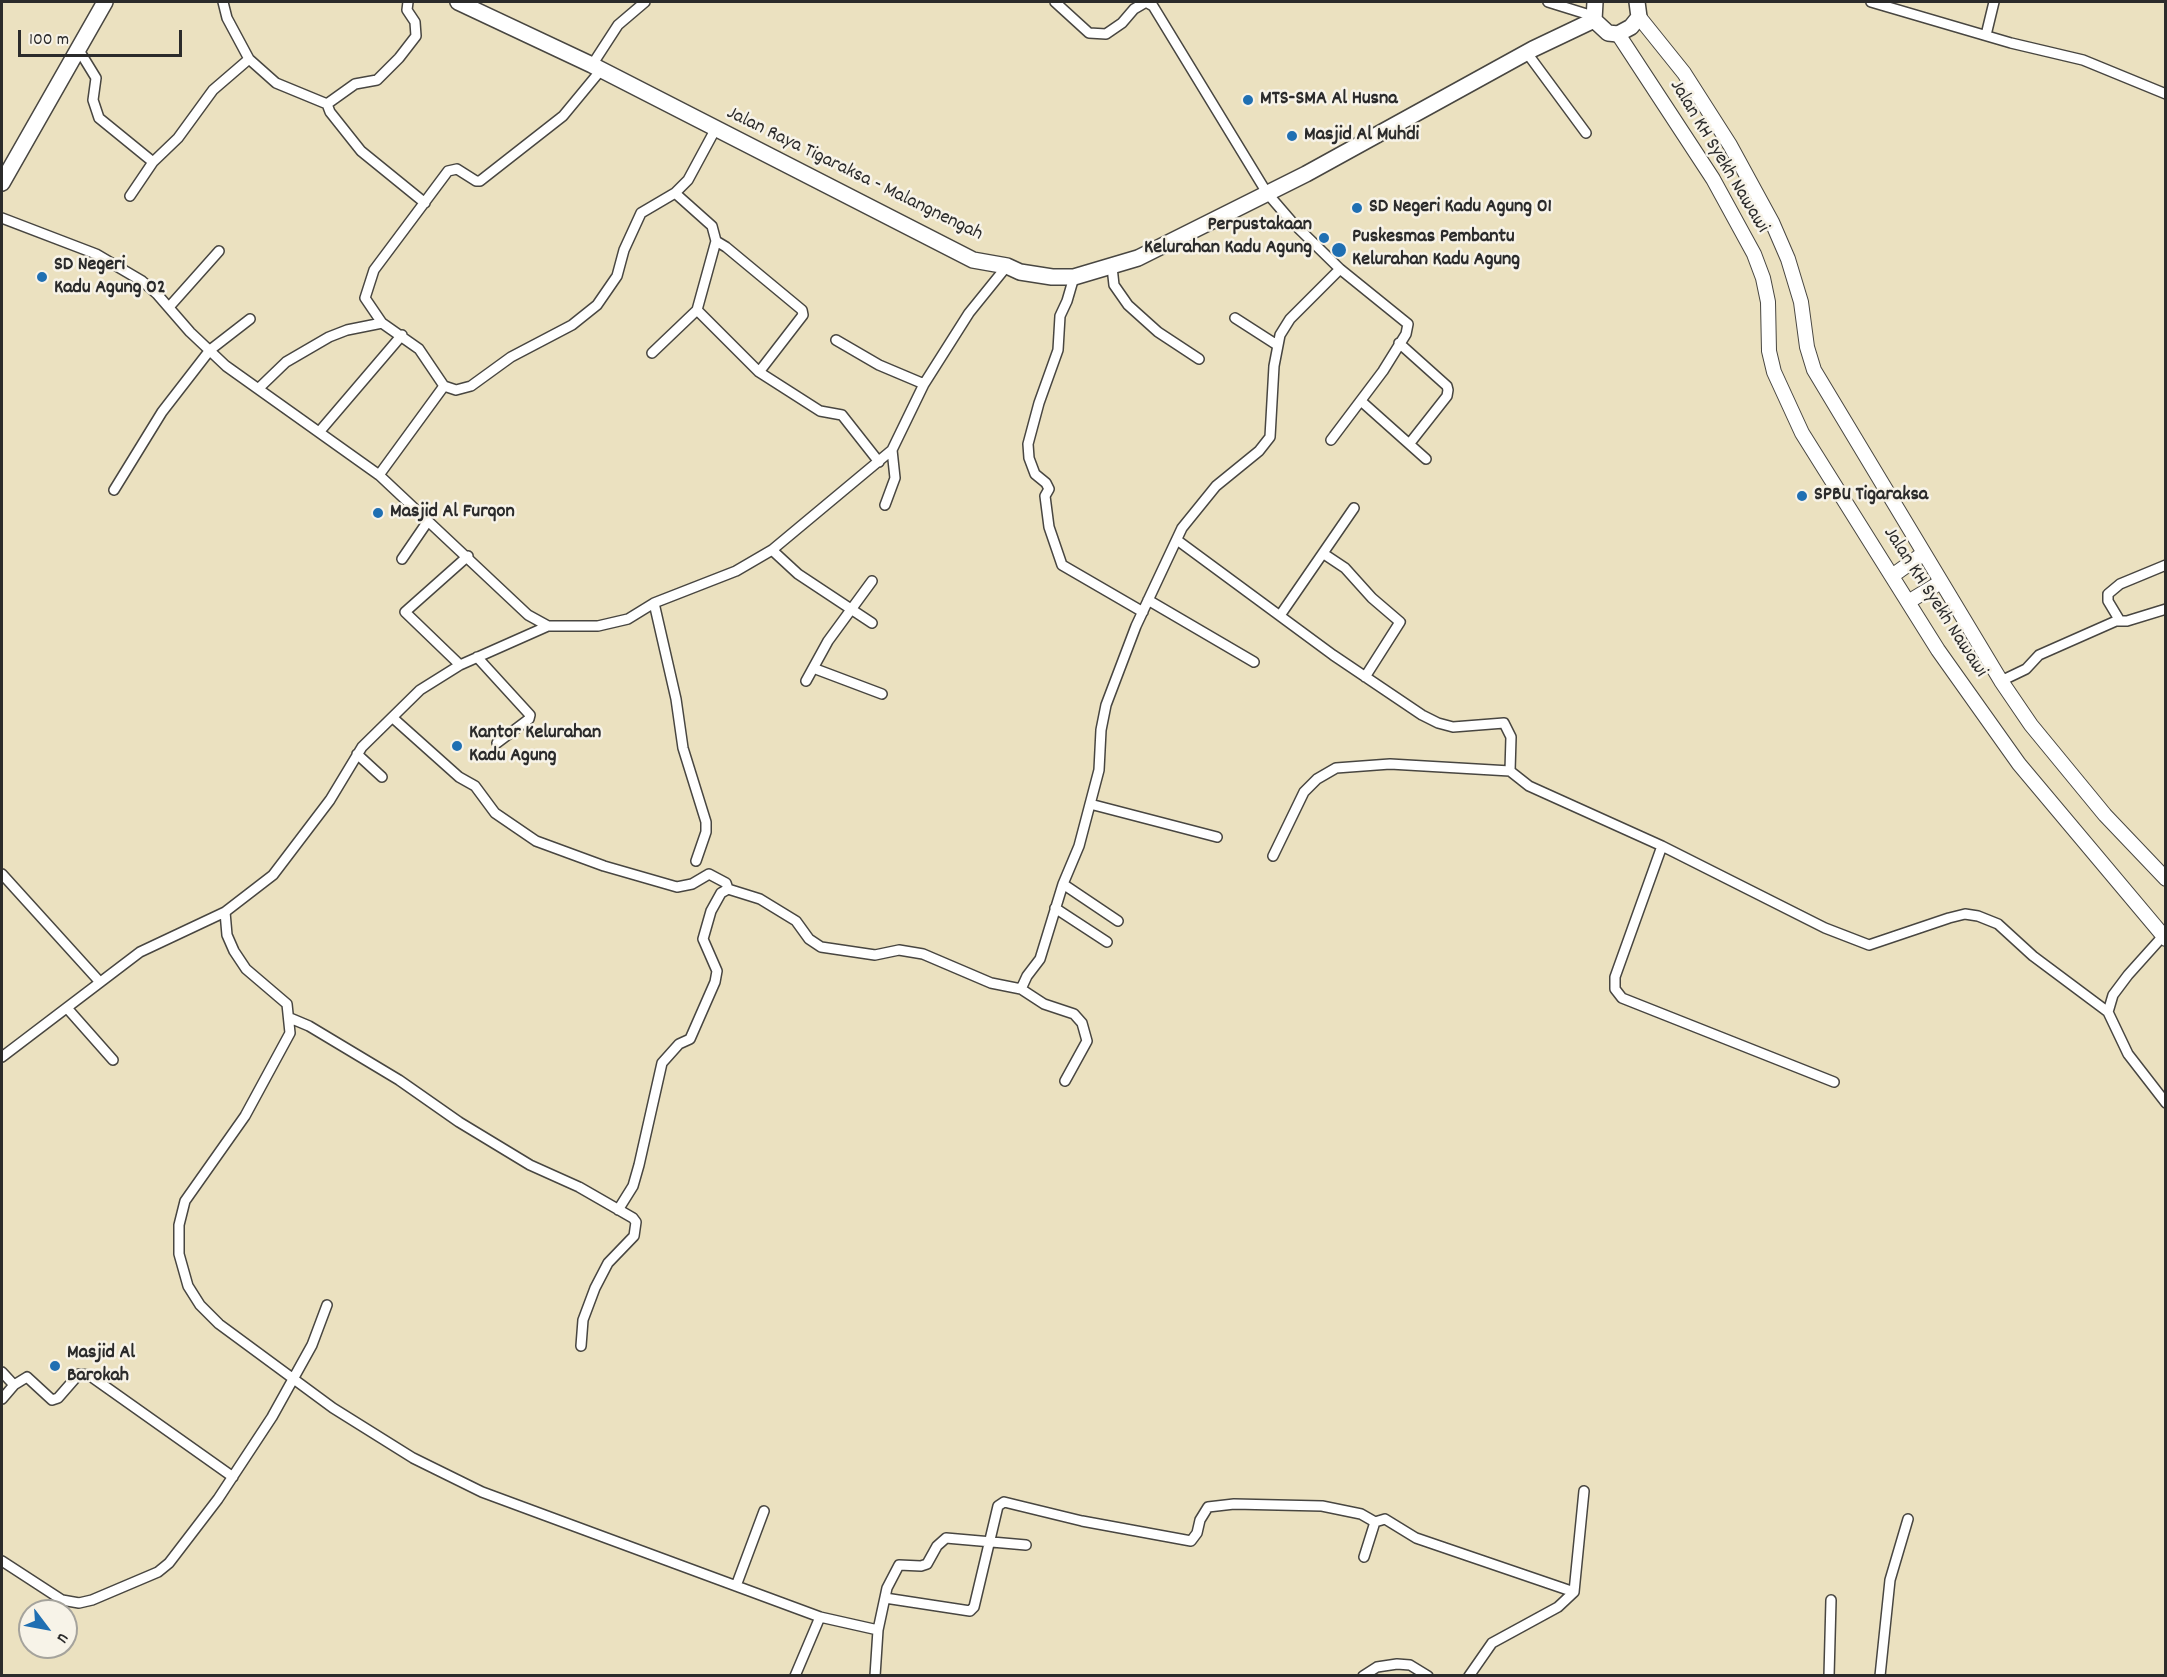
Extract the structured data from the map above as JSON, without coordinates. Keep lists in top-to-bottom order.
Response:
{
  "streets": {
    "main road": ["Jalan KH Syekh Nawawi", "Jalan Raya Tigaraksa - Malangnengah"]
  },
  "places": [
    "MTS-SMA Al Husna",
    "Masjid Al Muhdi",
    "SD Negeri Kadu Agung 01",
    "Perpustakaan Kelurahan Kadu Agung",
    "Puskesmas Pembantu Kelurahan Kadu Agung",
    "SD Negeri Kadu Agung 02",
    "SPBU Tigaraksa",
    "Masjid Al Furqon",
    "Kantor Kelurahan Kadu Agung",
    "Masjid Al Barokah"
  ],
  "scale_bar": "100 m",
  "north": "bottom right"
}
